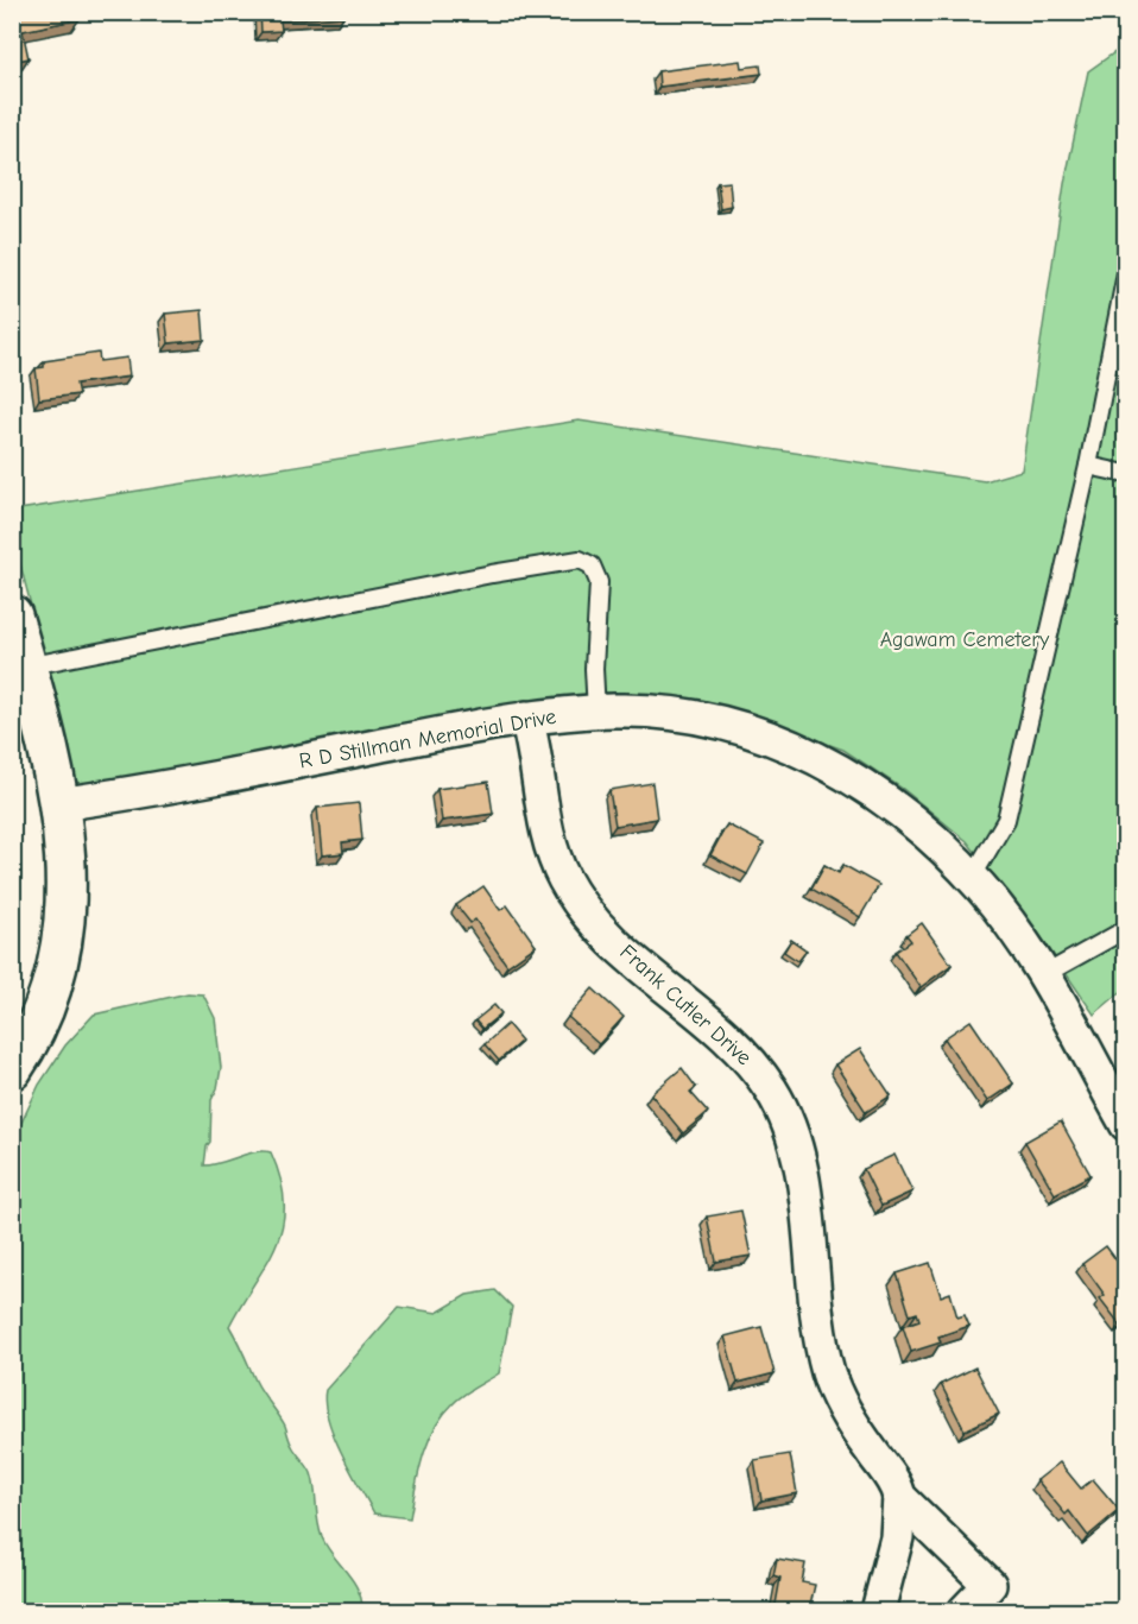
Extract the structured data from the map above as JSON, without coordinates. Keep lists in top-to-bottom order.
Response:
{
  "streets": {
    "street": ["R D Stillman Memorial Drive", "Frank Cutler Drive"]
  },
  "crossings": [
    ["R D Stillman Memorial Drive", "Frank Cutler Drive"]
  ],
  "parks": ["Agawam Cemetery"]
}
